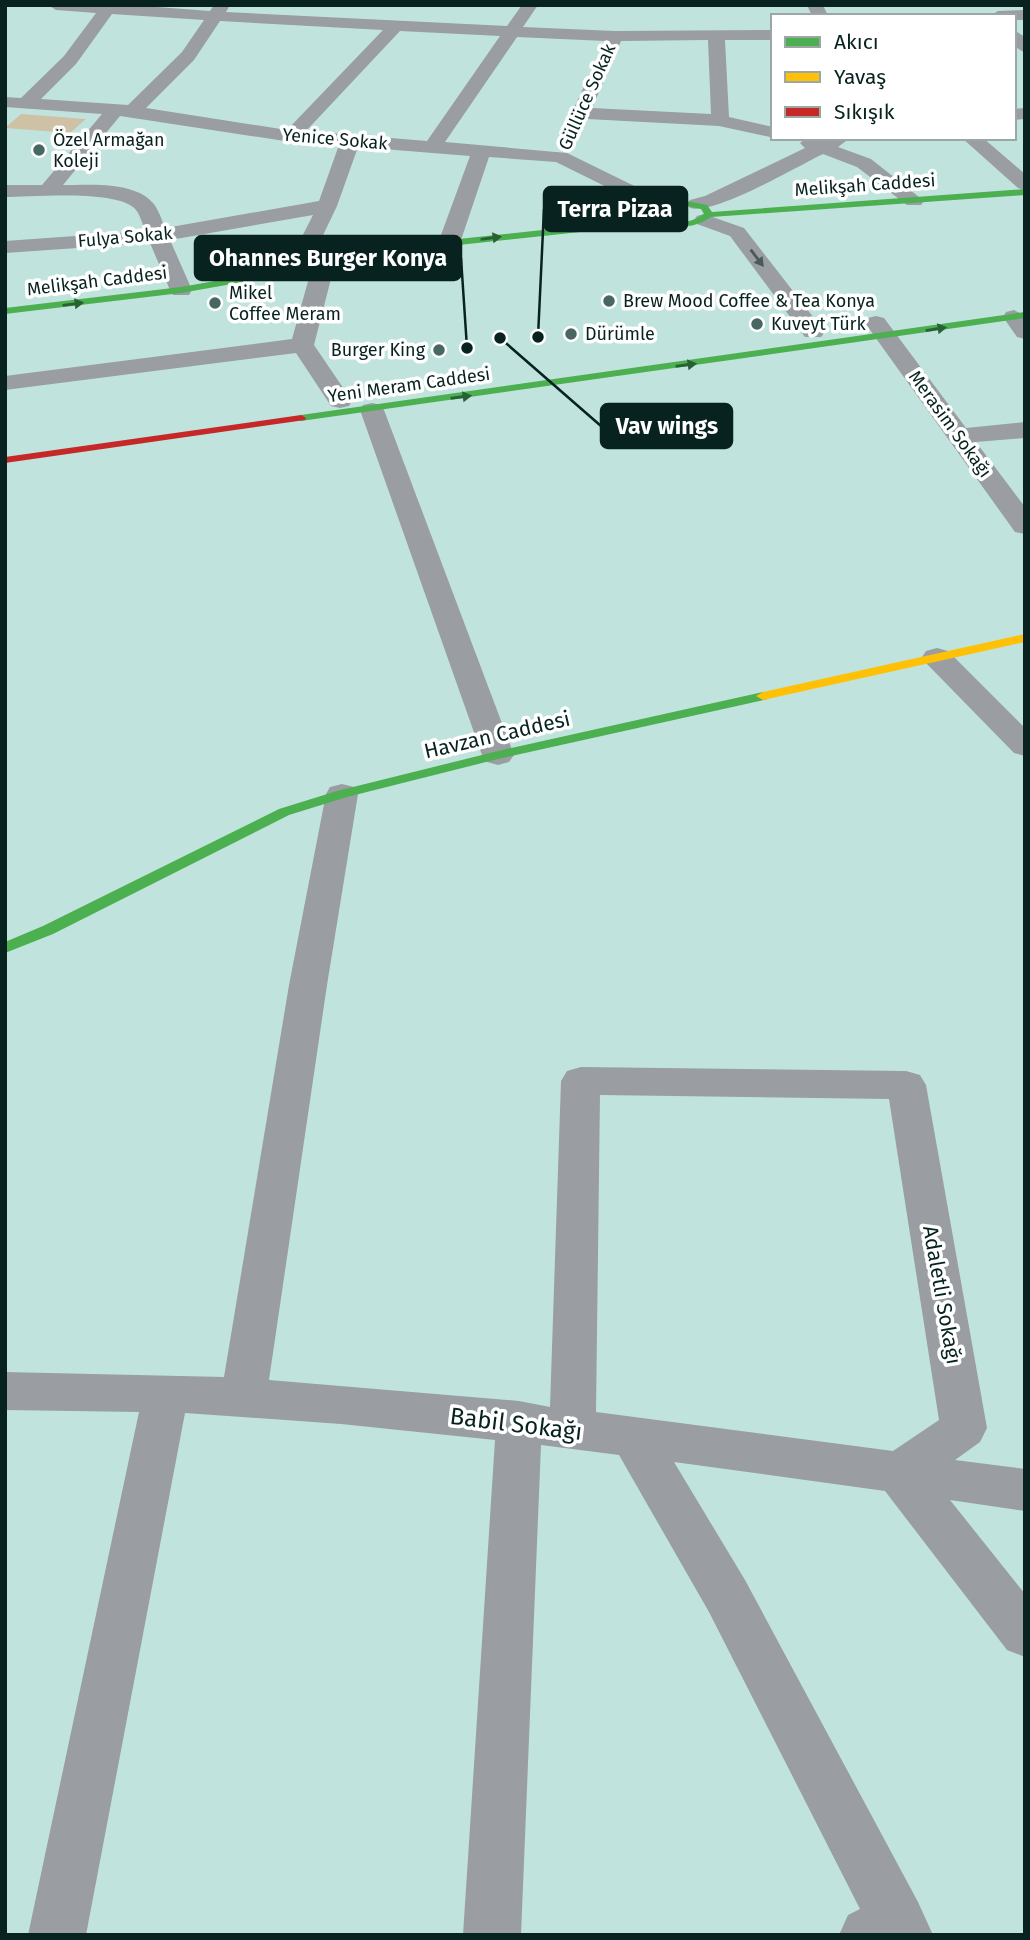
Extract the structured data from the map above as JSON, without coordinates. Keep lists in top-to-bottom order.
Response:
{
  "streets": {
    "street": [
      "Güllüce Sokak",
      "Yenice Sokak",
      "Melikşah Caddesi",
      "Fulya Sokak",
      "Yeni Meram Caddesi",
      "Merasim Sokağı",
      "Havzan Caddesi",
      "Adaletli Sokağı",
      "Babil Sokağı"
    ]
  },
  "crossings": [
    ["Güllüce Sokak", "Yenice Sokak"],
    ["Yenice Sokak", "Melikşah Caddesi"],
    ["Yeni Meram Caddesi", "Merasim Sokağı"],
    ["Adaletli Sokağı", "Babil Sokağı"]
  ],
  "places": [
    "Özel Armağan Koleji",
    "Brew Mood Coffee & Tea Konya",
    "Mikel Coffee Meram",
    "Kuveyt Türk",
    "Dürümle",
    "Terra Pizaa",
    "Vav wings",
    "Ohannes Burger Konya",
    "Burger King"
  ],
  "legend": ["Akıcı", "Yavaş", "Sıkışık"]
}
